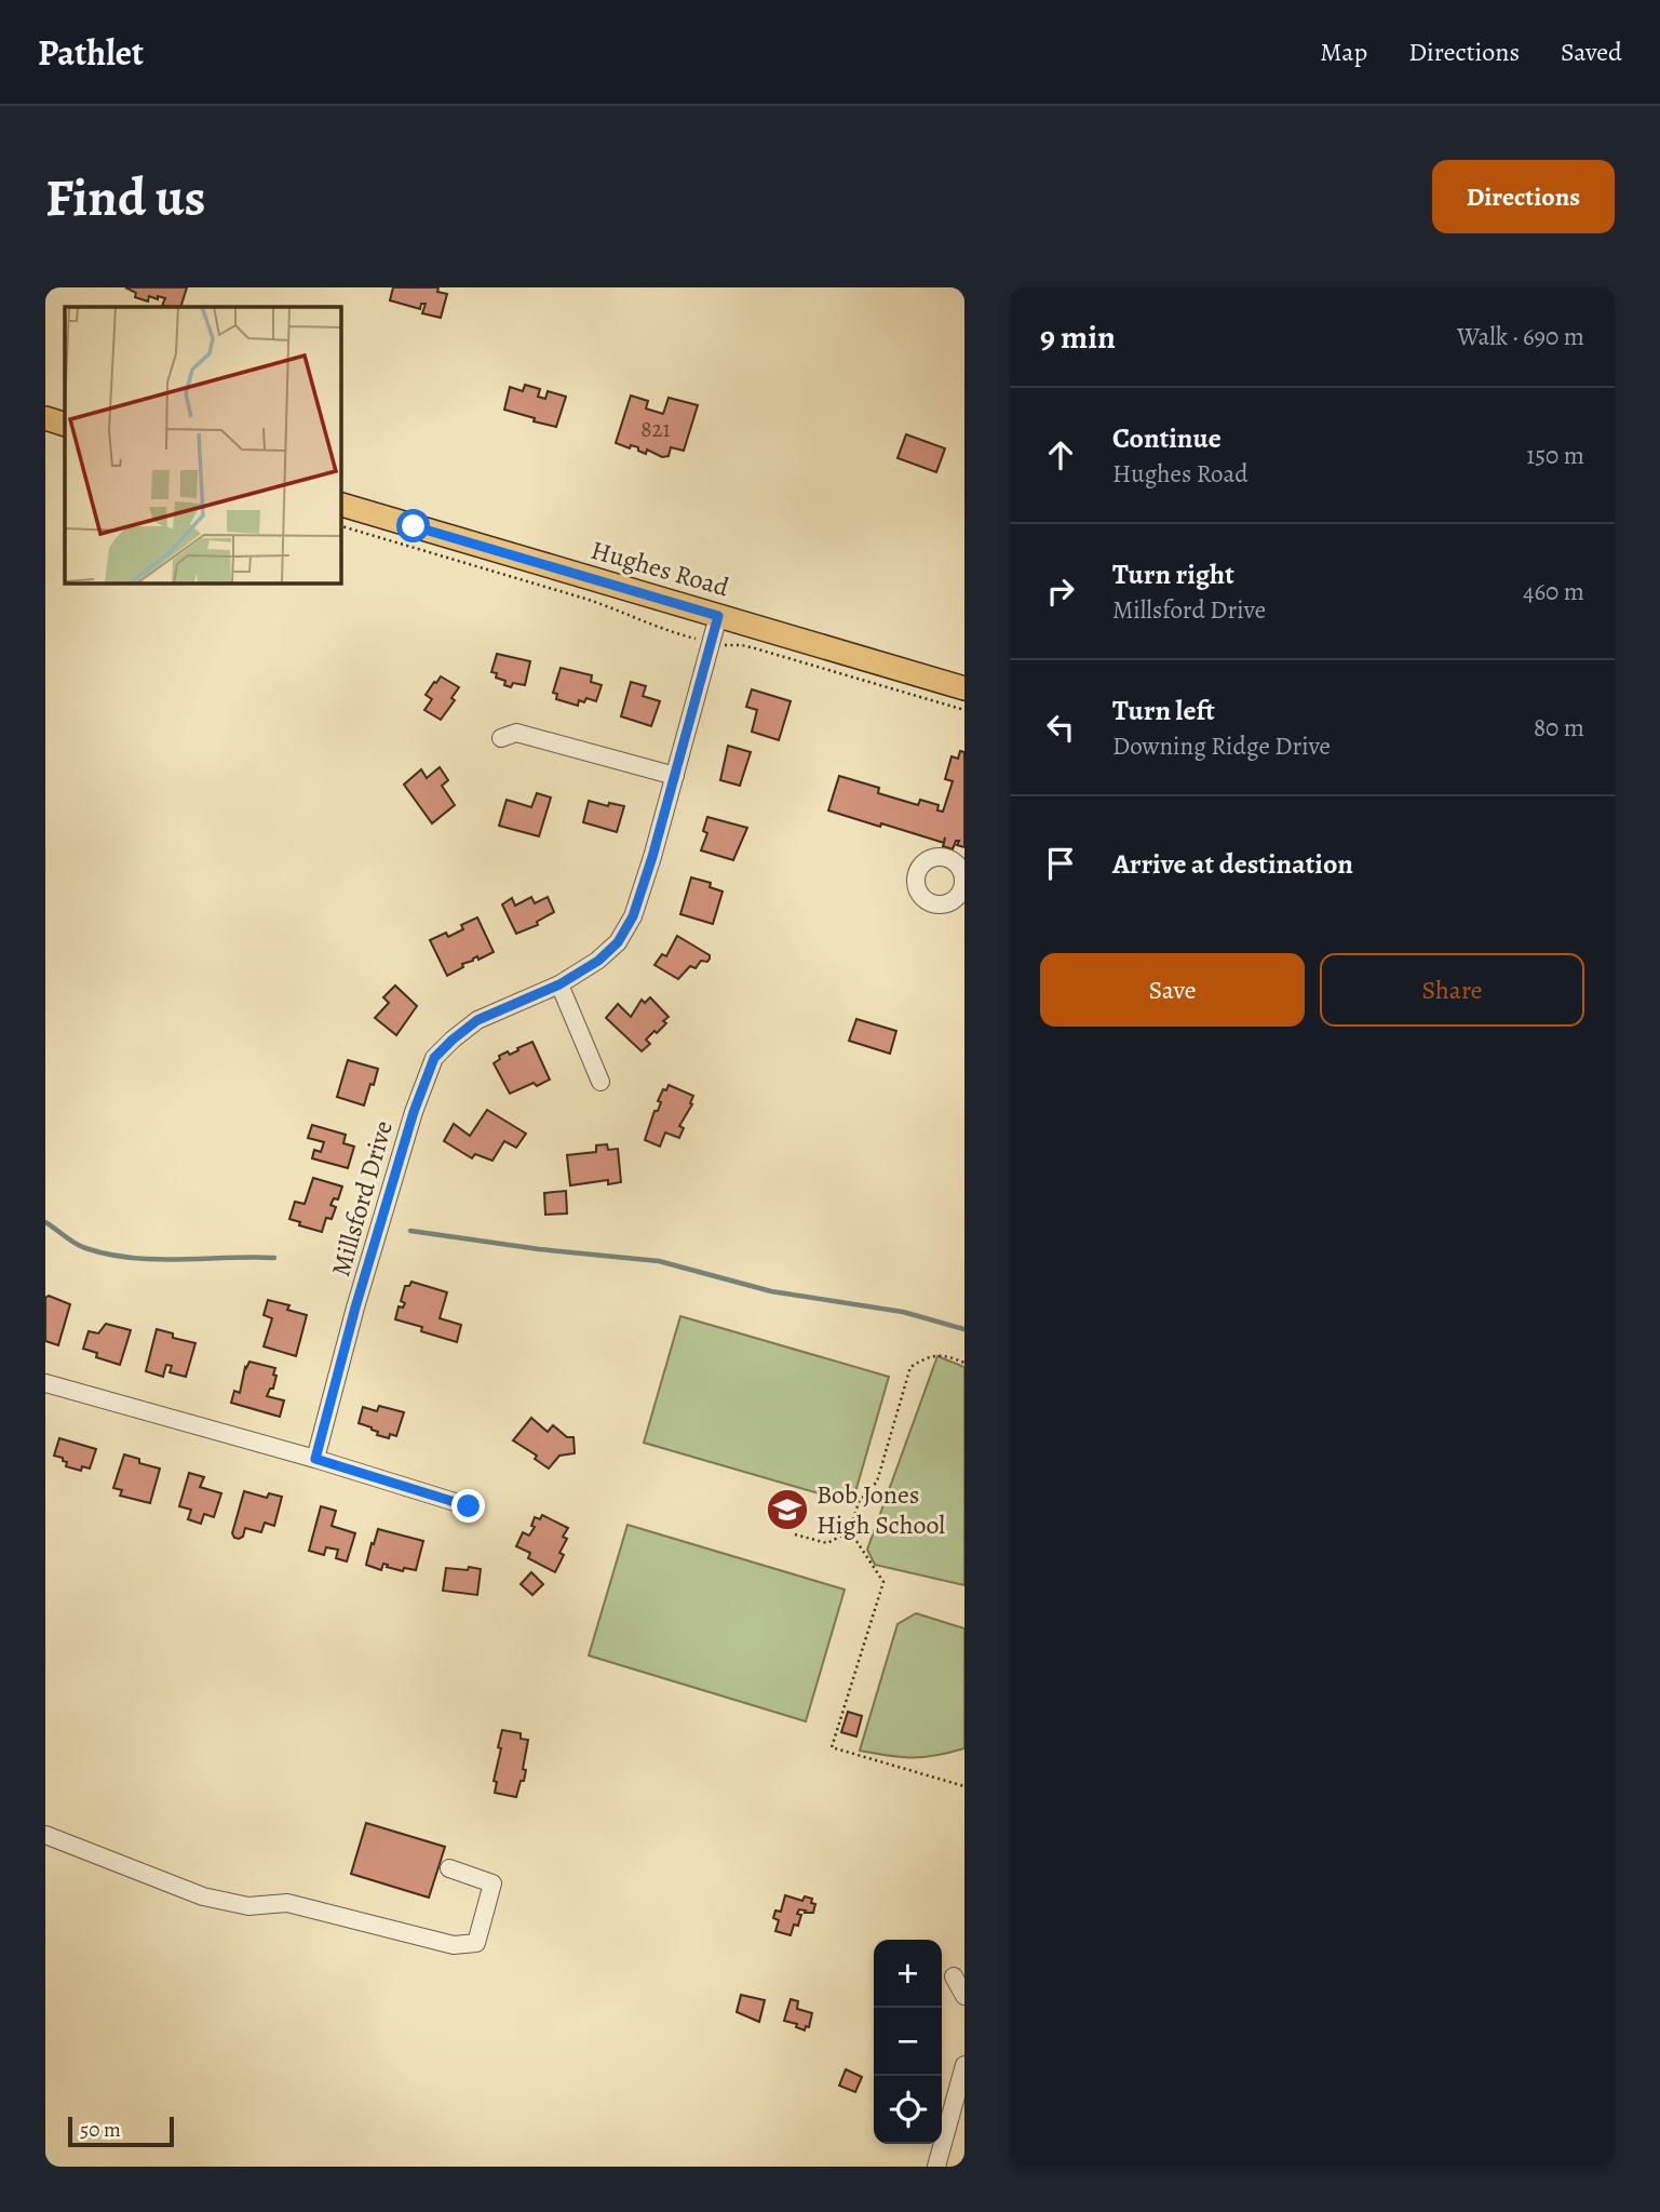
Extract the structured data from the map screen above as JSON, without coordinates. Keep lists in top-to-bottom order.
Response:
{
  "streets": {
    "main road": ["Hughes Road"],
    "street": ["Millsford Drive"]
  },
  "crossings": [
    ["Hughes Road", "Millsford Drive"]
  ],
  "places": {
    "school or university": ["Bob Jones High School"]
  },
  "house_numbers": ["821"],
  "scale_bar": "50 m",
  "page": {
    "header": "Pathlet",
    "nav": ["Map", "Directions", "Saved"],
    "buttons": [
      "Directions",
      ["Save", "Share"]
    ],
    "title": "Find us",
    "heading": ["9 min", "Walk · 690 m"],
    "list": [
      ["Continue", "Hughes Road", "150 m"],
      ["Turn right", "Millsford Drive", "460 m"],
      ["Turn left", "Downing Ridge Drive", "80 m"],
      "Arrive at destination"
    ],
    "map_buttons": ["+", "−"],
    "scale": "50 m"
  }
}
